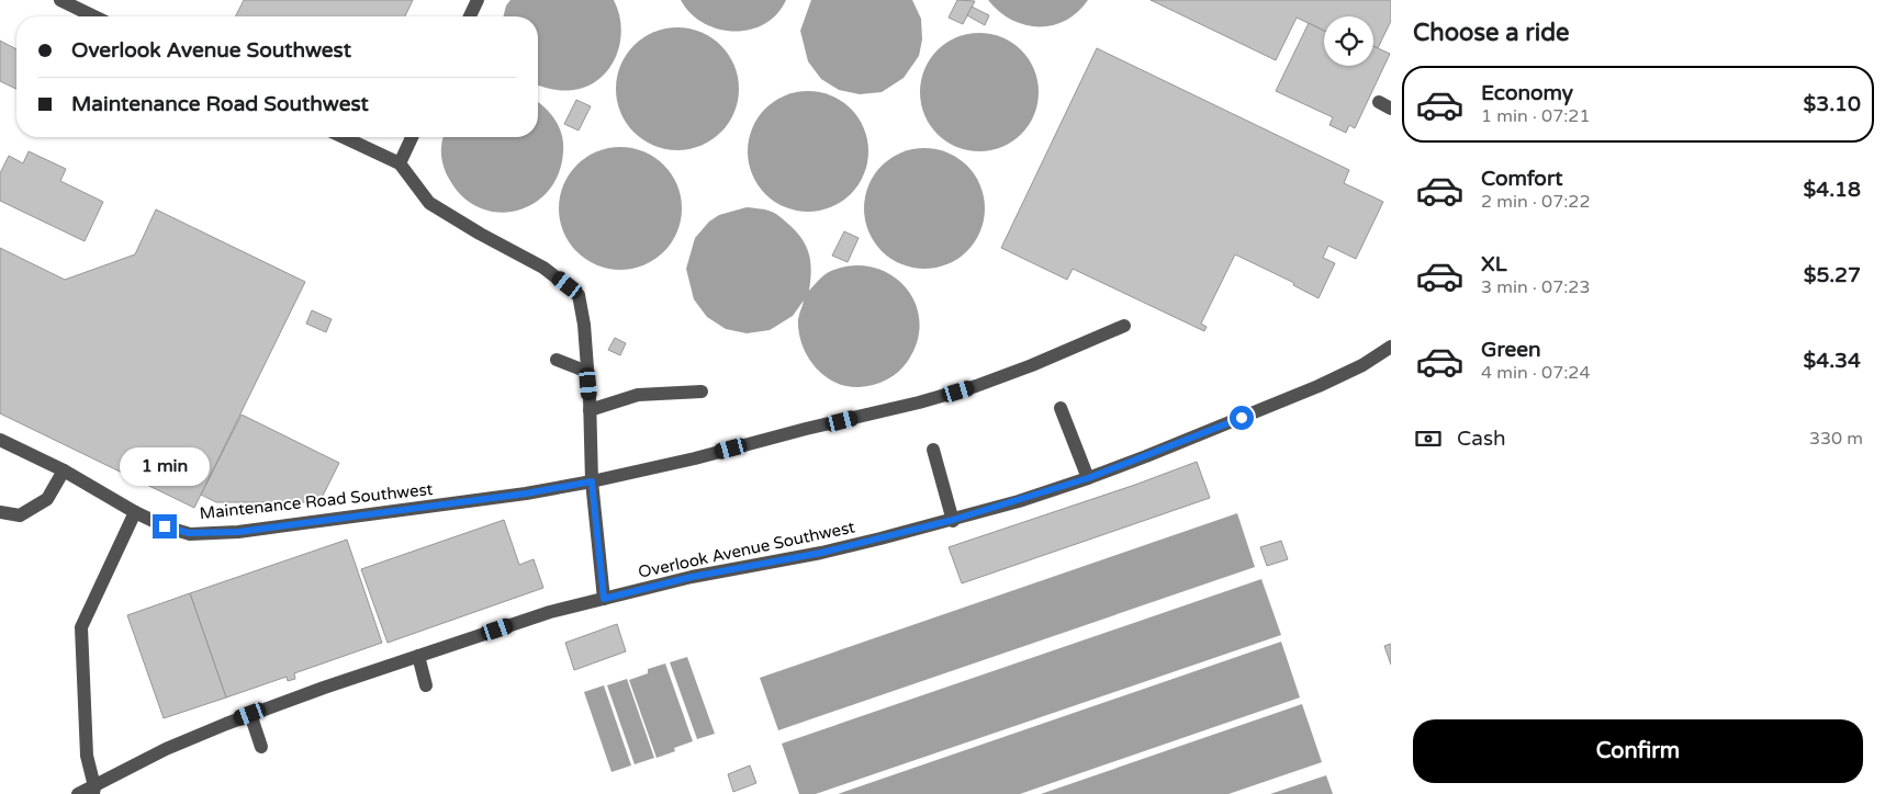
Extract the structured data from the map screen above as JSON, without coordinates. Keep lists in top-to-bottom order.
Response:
{
  "streets": {
    "lane": ["Maintenance Road Southwest", "Overlook Avenue Southwest"]
  },
  "page": {
    "heading": "Choose a ride",
    "banner": ["Overlook Avenue Southwest", "Maintenance Road Southwest"],
    "list": [
      {
        "name": "Economy",
        "note": "1 min · 07:21",
        "value": "$3.10"
      },
      {
        "name": "Comfort",
        "note": "2 min · 07:22",
        "value": "$4.18"
      },
      {
        "name": "XL",
        "note": "3 min · 07:23",
        "value": "$5.27"
      },
      {
        "name": "Green",
        "note": "4 min · 07:24",
        "value": "$4.34"
      }
    ],
    "pay": ["Cash", "330 m"],
    "bubble": "1 min",
    "buttons": "Confirm"
  }
}
